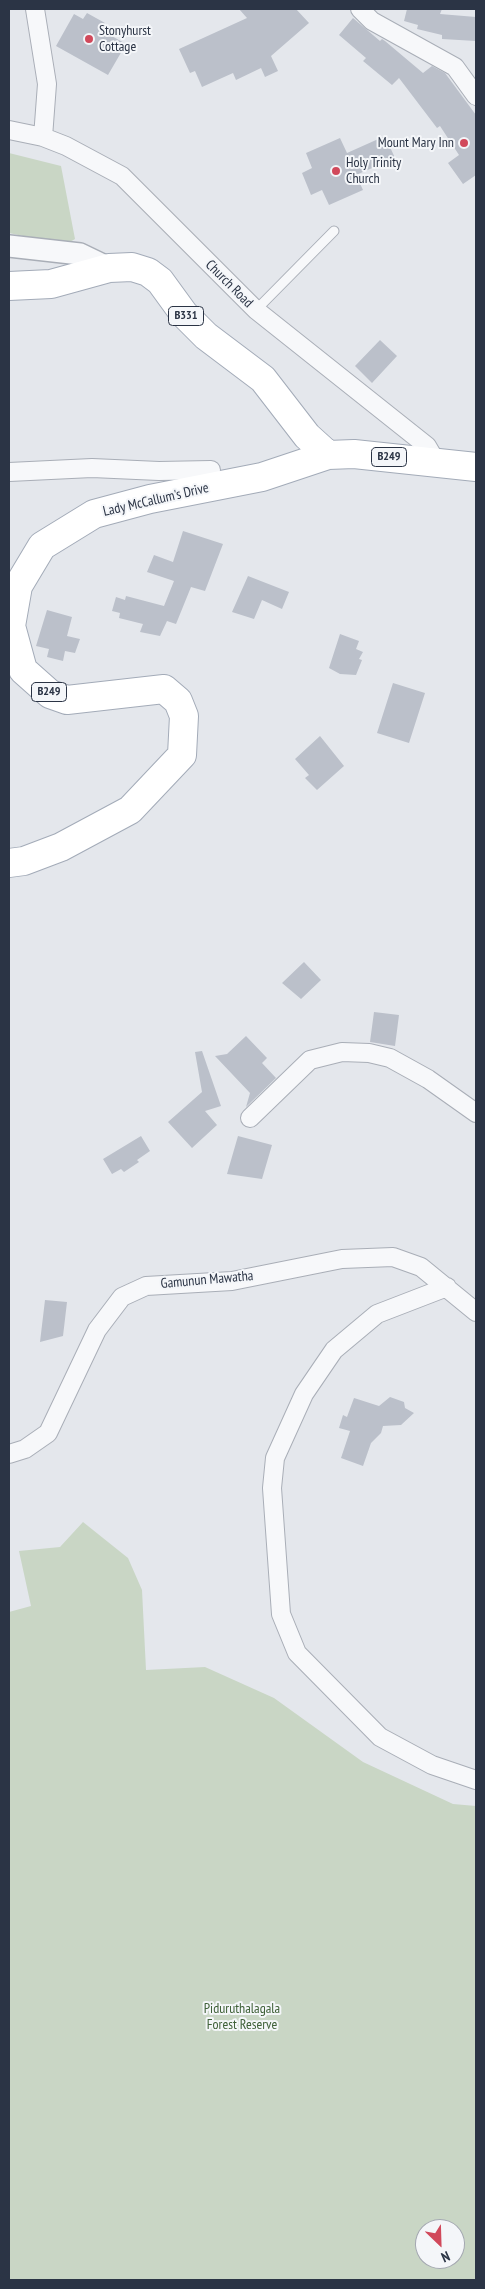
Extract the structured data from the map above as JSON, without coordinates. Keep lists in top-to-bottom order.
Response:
{
  "streets": {
    "main road": ["B331", "B249", "Lady McCallum's Drive"],
    "street": ["Church Road", "Gamunun Mawatha"]
  },
  "crossings": [
    ["Church Road", "Lady McCallum's Drive"],
    ["B331", "Lady McCallum's Drive"]
  ],
  "parks": ["Piduruthalagala Forest Reserve"],
  "places": ["Stonyhurst Cottage", "Mount Mary Inn", "Holy Trinity Church"],
  "north": "bottom right"
}
